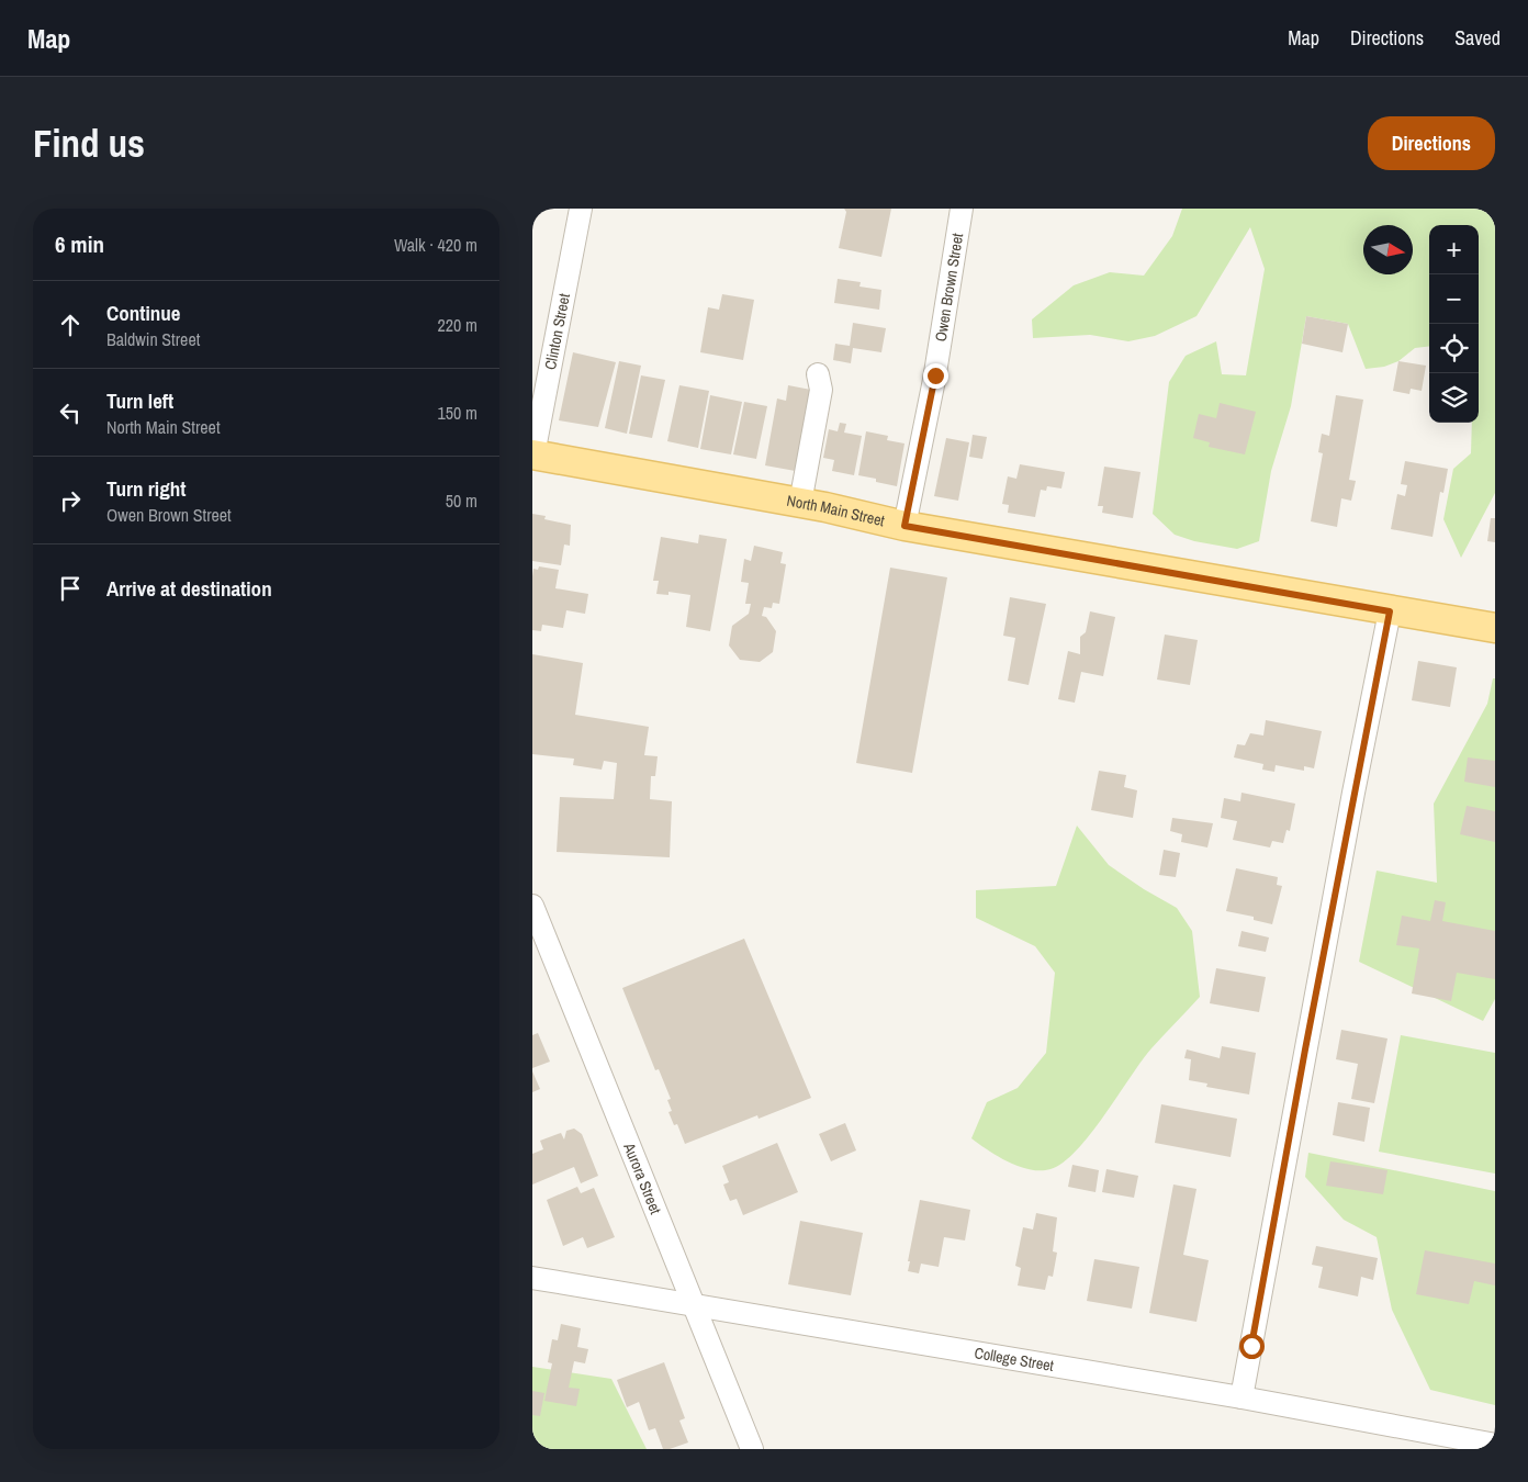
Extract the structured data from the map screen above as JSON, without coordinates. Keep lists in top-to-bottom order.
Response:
{
  "streets": {
    "main road": ["North Main Street"],
    "street": [
      "Owen Brown Street",
      "Clinton Street",
      "Aurora Street",
      "College Street"
    ]
  },
  "crossings": [
    ["Owen Brown Street", "North Main Street"],
    ["Clinton Street", "North Main Street"],
    ["Aurora Street", "College Street"]
  ],
  "north": "right",
  "page": {
    "header": "Map",
    "nav": ["Map", "Directions", "Saved"],
    "buttons": "Directions",
    "title": "Find us",
    "heading": ["6 min", "Walk · 420 m"],
    "map_buttons": ["+", "−"],
    "list": [
      ["Continue", "Baldwin Street", "220 m"],
      ["Turn left", "North Main Street", "150 m"],
      ["Turn right", "Owen Brown Street", "50 m"],
      "Arrive at destination"
    ]
  }
}
